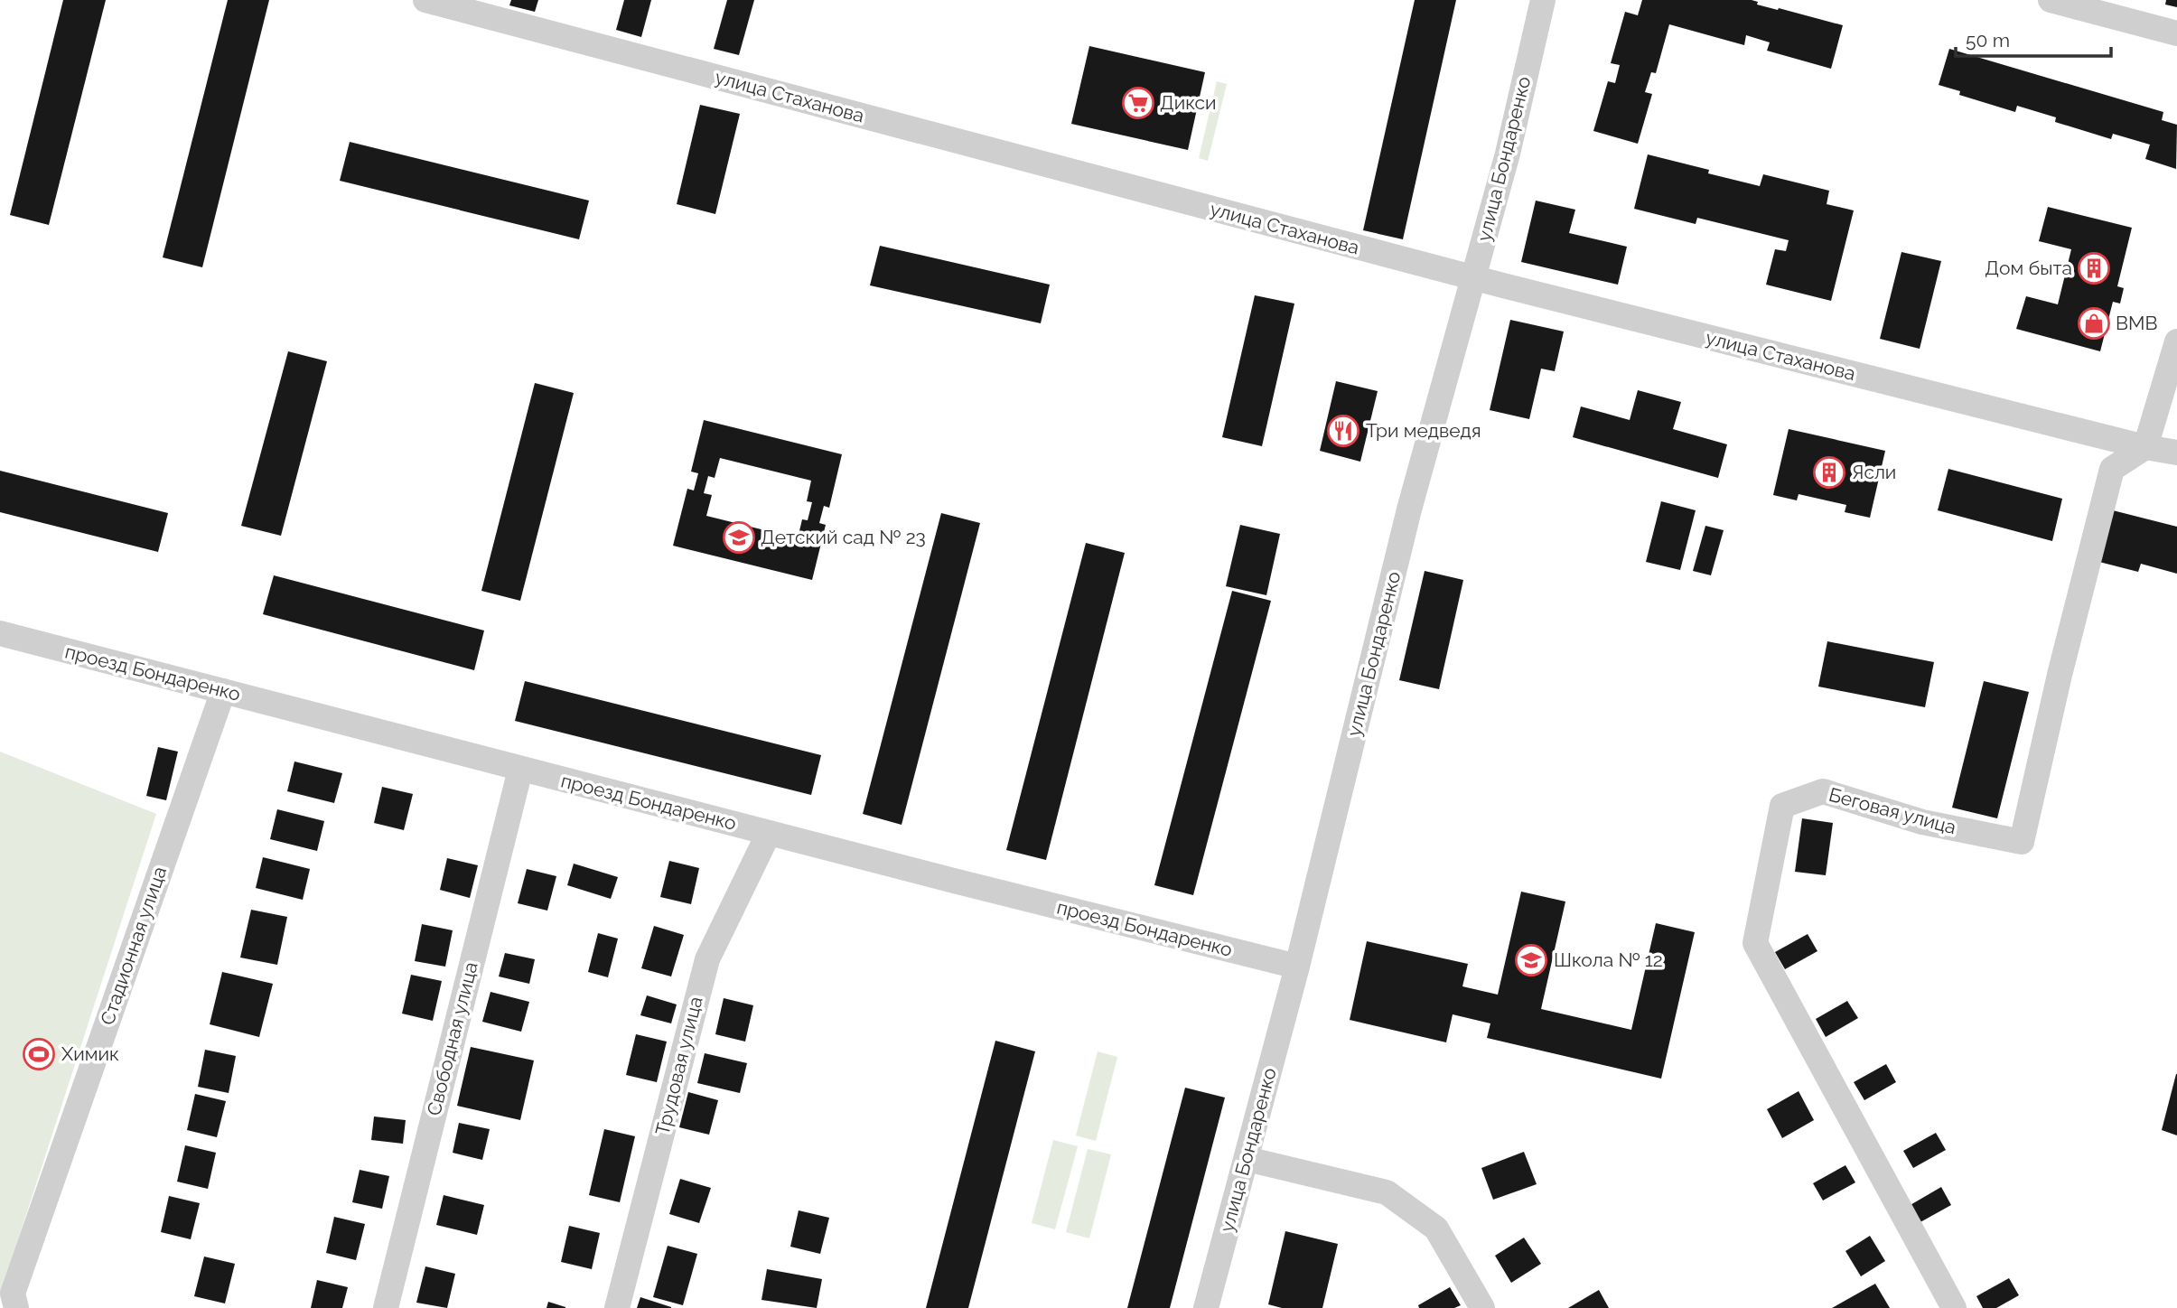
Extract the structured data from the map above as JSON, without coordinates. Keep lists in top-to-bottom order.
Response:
{
  "streets": {
    "street": [
      "улица Стаханова",
      "улица Бондаренко",
      "проезд Бондаренко",
      "Беговая улица",
      "Стадионная улица",
      "Свободная улица",
      "Трудовая улица"
    ]
  },
  "crossings": [
    ["улица Стаханова", "улица Бондаренко"],
    ["улица Стаханова", "Беговая улица"],
    ["улица Бондаренко", "проезд Бондаренко"],
    ["проезд Бондаренко", "Стадионная улица"],
    ["проезд Бондаренко", "Свободная улица"],
    ["проезд Бондаренко", "Трудовая улица"]
  ],
  "places": {
    "supermarket": ["Дикси"],
    "building": ["Дом быта", "Ясли"],
    "shop": ["ВМВ"],
    "restaurant": ["Три медведя"],
    "school or university": ["Детский сад № 23", "Школа № 12"],
    "sports": ["Химик"]
  },
  "scale_bar": "50 m"
}
